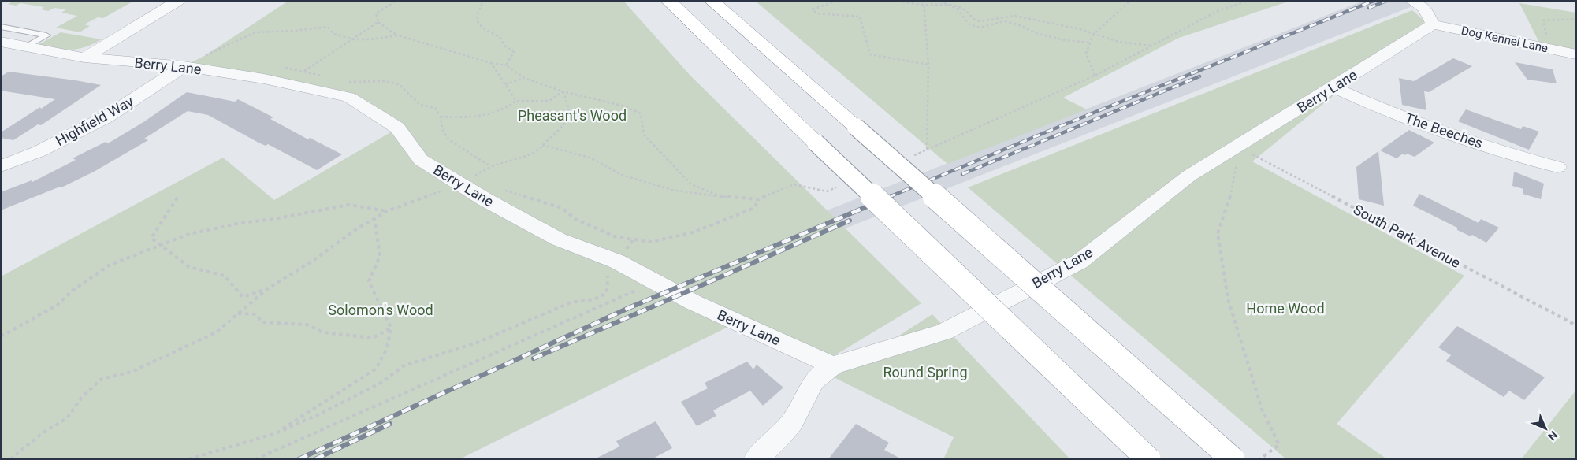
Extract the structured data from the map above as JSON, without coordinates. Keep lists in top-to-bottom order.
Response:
{
  "streets": {
    "street": [
      "Dog Kennel Lane",
      "Berry Lane",
      "Highfield Way",
      "The Beeches"
    ],
    "path": ["South Park Avenue"]
  },
  "crossings": [
    ["Dog Kennel Lane", "Berry Lane"],
    ["Berry Lane", "Highfield Way"],
    ["Berry Lane", "The Beeches"],
    ["Berry Lane", "South Park Avenue"]
  ],
  "parks": [
    "Pheasant's Wood",
    "Home Wood",
    "Solomon's Wood",
    "Round Spring"
  ],
  "north": "bottom right"
}
